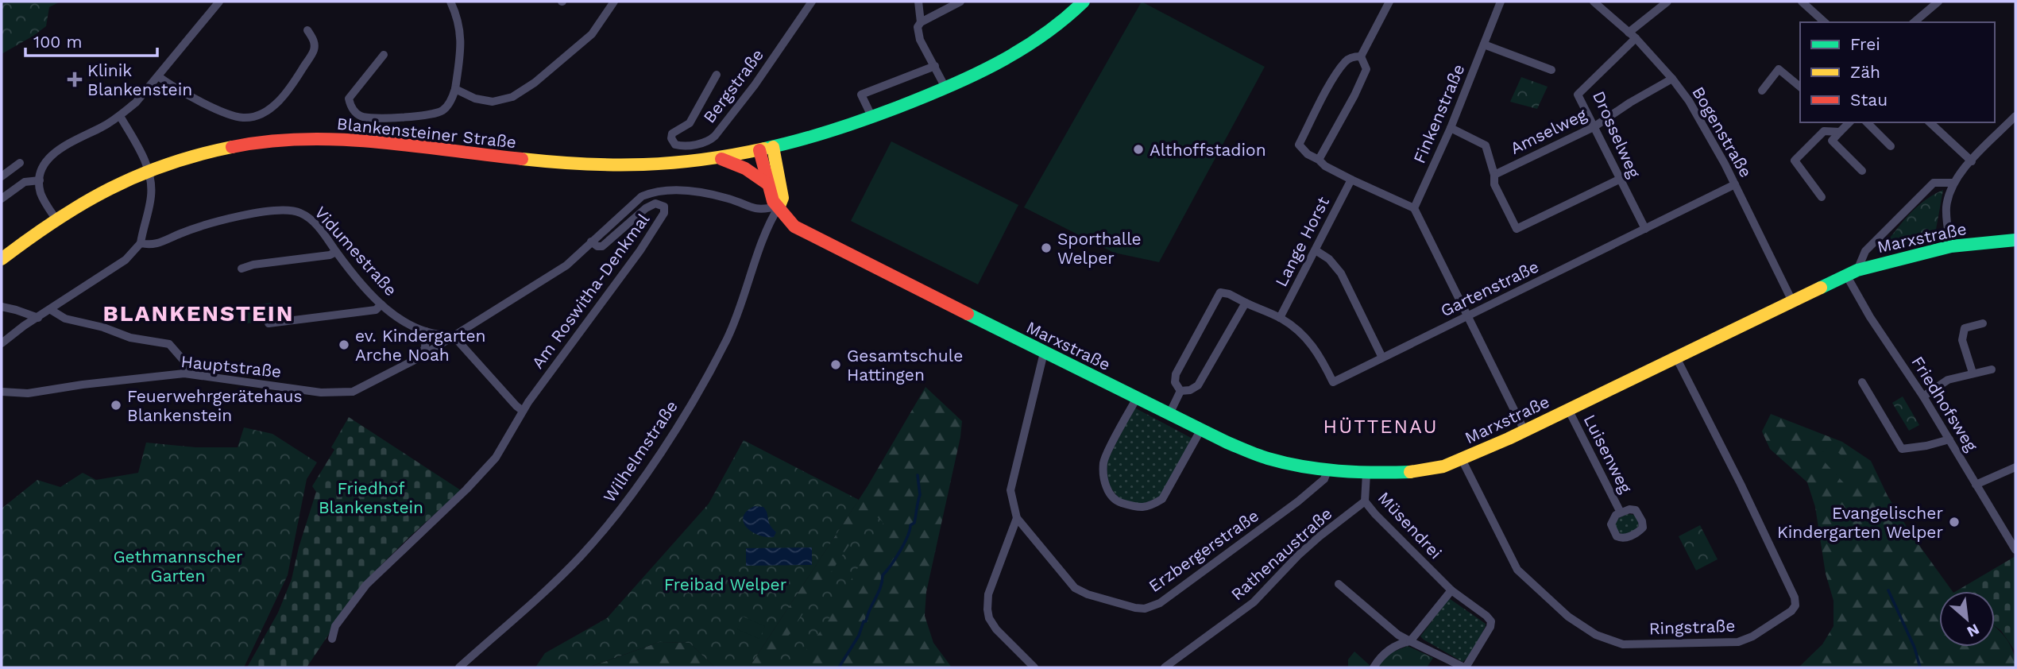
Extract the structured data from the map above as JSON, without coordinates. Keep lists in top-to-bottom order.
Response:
{
  "streets": {
    "street": [
      "Bergstraße",
      "Finkenstraße",
      "Amselweg",
      "Bogenstraße",
      "Blankensteiner Straße",
      "Drosselweg",
      "Marxstraße",
      "Lange Horst",
      "Vidumestraße",
      "Gartenstraße",
      "Am Roswitha-Denkmal",
      "Hauptstraße",
      "Friedhofsweg",
      "Wilhelmstraße",
      "Luisenweg",
      "Müsendrei",
      "Erzbergerstraße",
      "Rathenaustraße",
      "Ringstraße"
    ]
  },
  "crossings": [
    ["Finkenstraße", "Amselweg"],
    ["Amselweg", "Bogenstraße"],
    ["Amselweg", "Drosselweg"],
    ["Bogenstraße", "Drosselweg"],
    ["Bogenstraße", "Marxstraße"],
    ["Bogenstraße", "Gartenstraße"],
    ["Blankensteiner Straße", "Marxstraße"],
    ["Drosselweg", "Gartenstraße"],
    ["Marxstraße", "Hauptstraße"],
    ["Marxstraße", "Friedhofsweg"],
    ["Marxstraße", "Wilhelmstraße"],
    ["Marxstraße", "Luisenweg"],
    ["Marxstraße", "Müsendrei"],
    ["Marxstraße", "Erzbergerstraße"],
    ["Marxstraße", "Ringstraße"],
    ["Lange Horst", "Gartenstraße"],
    ["Vidumestraße", "Hauptstraße"],
    ["Am Roswitha-Denkmal", "Hauptstraße"],
    ["Hauptstraße", "Wilhelmstraße"],
    ["Müsendrei", "Rathenaustraße"]
  ],
  "districts": ["BLANKENSTEIN", "HÜTTENAU"],
  "parks": ["Friedhof Blankenstein", "Gethmannscher Garten", "Freibad Welper"],
  "places": {
    "health": ["Klinik Blankenstein"],
    "other": [
      "Althoffstadion",
      "Sporthalle Welper",
      "ev. Kindergarten Arche Noah",
      "Gesamtschule Hattingen",
      "Feuerwehrgerätehaus Blankenstein",
      "Evangelischer Kindergarten Welper"
    ]
  },
  "legend": ["Frei", "Zäh", "Stau"],
  "scale_bar": "100 m",
  "north": "bottom right"
}
